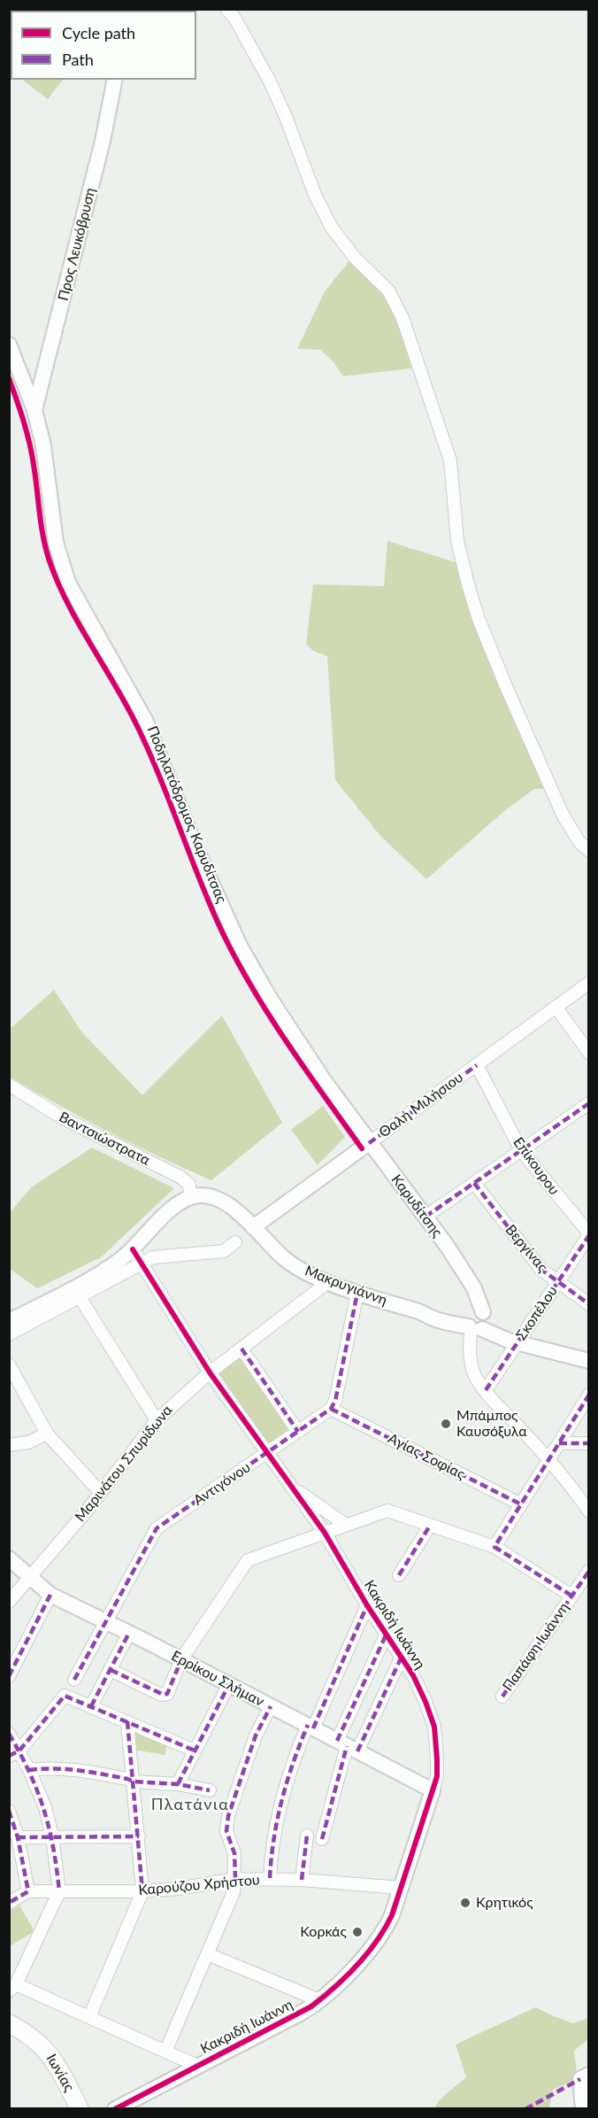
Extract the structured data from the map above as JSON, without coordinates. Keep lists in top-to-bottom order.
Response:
{
  "streets": {
    "main road": ["Ιωνίας"],
    "street": [
      "Προς Λευκόβρυση",
      "Θαλή Μιλήσιου",
      "Βαντσιώστρατα",
      "Επίκουρου",
      "Καρυδίτσης",
      "Βεργίνας",
      "Μακρυγιάννη",
      "Σκοπέλου",
      "Αγίας Σοφίας",
      "Μαρινάτου Σπυρίδωνα",
      "Αντιγόνου",
      "Κακριδή Ιωάννη",
      "Παπάφη Ιωάννη",
      "Ερρίκου Σλήμαν",
      "Καρούζου Χρήστου"
    ],
    "cycle path": ["Ποδηλατόδρομος Καρυδίτσας"]
  },
  "crossings": [
    ["Προς Λευκόβρυση", "Καρυδίτσης"],
    ["Θαλή Μιλήσιου", "Επίκουρου"],
    ["Θαλή Μιλήσιου", "Καρυδίτσης"],
    ["Θαλή Μιλήσιου", "Μακρυγιάννη"],
    ["Βαντσιώστρατα", "Μακρυγιάννη"],
    ["Επίκουρου", "Σκοπέλου"],
    ["Καρυδίτσης", "Μακρυγιάννη"],
    ["Βεργίνας", "Σκοπέλου"],
    ["Μακρυγιάννη", "Σκοπέλου"],
    ["Μακρυγιάννη", "Μαρινάτου Σπυρίδωνα"],
    ["Αγίας Σοφίας", "Αντιγόνου"],
    ["Μαρινάτου Σπυρίδωνα", "Κακριδή Ιωάννη"],
    ["Μαρινάτου Σπυρίδωνα", "Ερρίκου Σλήμαν"],
    ["Αντιγόνου", "Κακριδή Ιωάννη"],
    ["Αντιγόνου", "Ερρίκου Σλήμαν"],
    ["Κακριδή Ιωάννη", "Ερρίκου Σλήμαν"],
    ["Κακριδή Ιωάννη", "Καρούζου Χρήστου"]
  ],
  "districts": ["Πλατάνια"],
  "places": ["Μπάμπος Καυσόξυλα", "Κρητικός", "Κορκάς"],
  "legend": ["Cycle path", "Path"]
}
